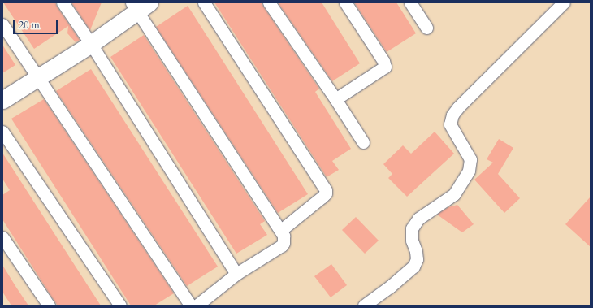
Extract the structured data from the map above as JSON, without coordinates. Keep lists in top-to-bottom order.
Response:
{
  "scale_bar": "20 m"
}
